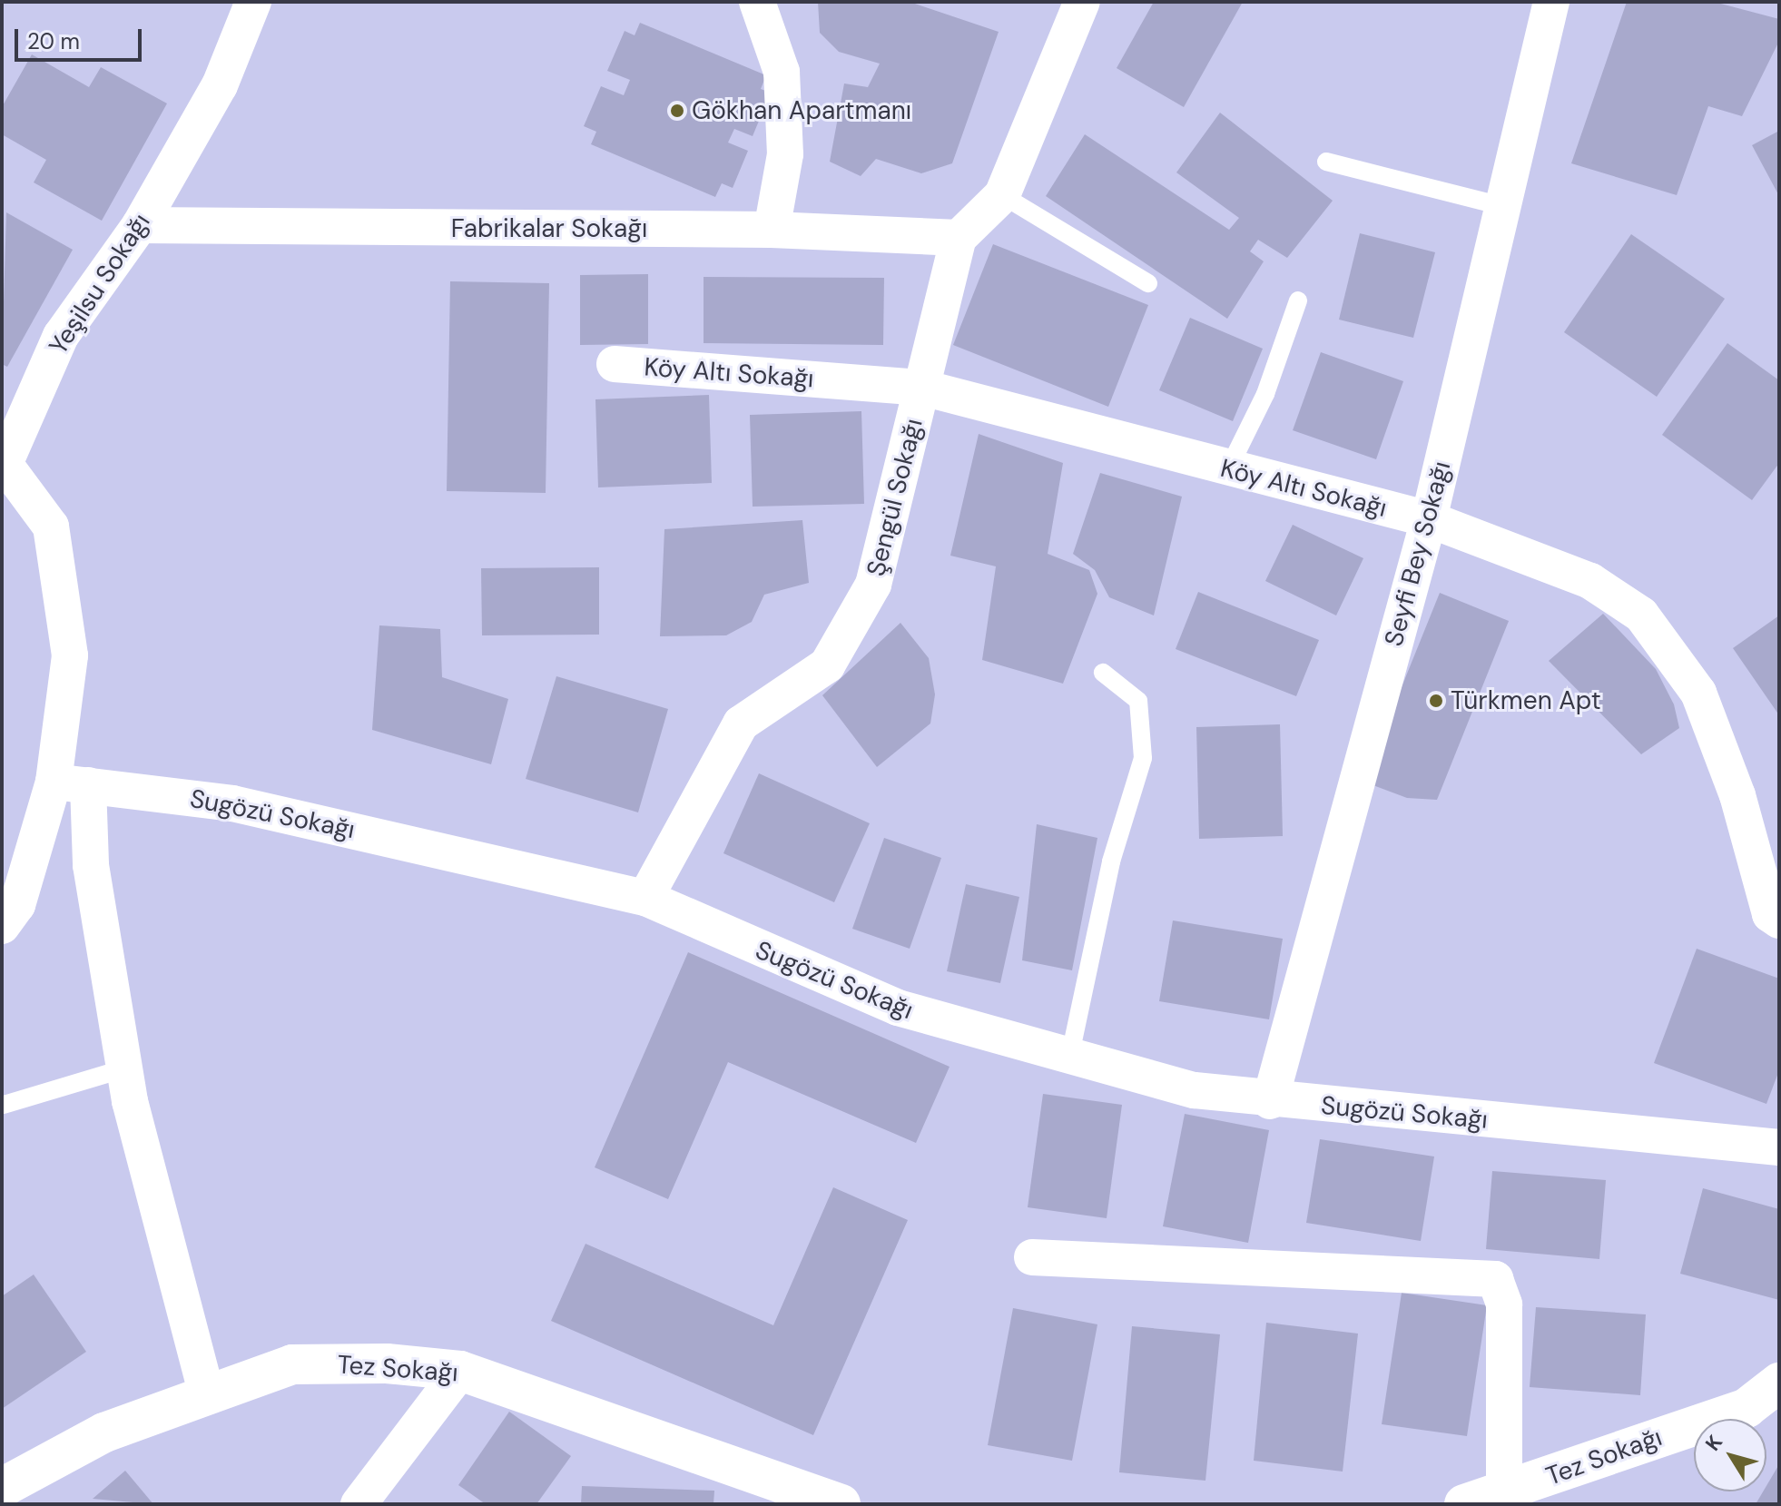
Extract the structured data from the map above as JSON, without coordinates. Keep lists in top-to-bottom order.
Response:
{
  "streets": {
    "street": [
      "Fabrikalar Sokağı",
      "Yeşilsu Sokağı",
      "Köy Altı Sokağı",
      "Şengül Sokağı",
      "Seyfi Bey Sokağı",
      "Sugözü Sokağı",
      "Tez Sokağı"
    ]
  },
  "crossings": [
    ["Fabrikalar Sokağı", "Yeşilsu Sokağı"],
    ["Fabrikalar Sokağı", "Şengül Sokağı"],
    ["Yeşilsu Sokağı", "Sugözü Sokağı"],
    ["Köy Altı Sokağı", "Şengül Sokağı"],
    ["Köy Altı Sokağı", "Seyfi Bey Sokağı"],
    ["Şengül Sokağı", "Sugözü Sokağı"],
    ["Seyfi Bey Sokağı", "Sugözü Sokağı"]
  ],
  "places": ["Gökhan Apartmanı", "Türkmen Apt"],
  "scale_bar": "20 m",
  "north": "top left"
}
